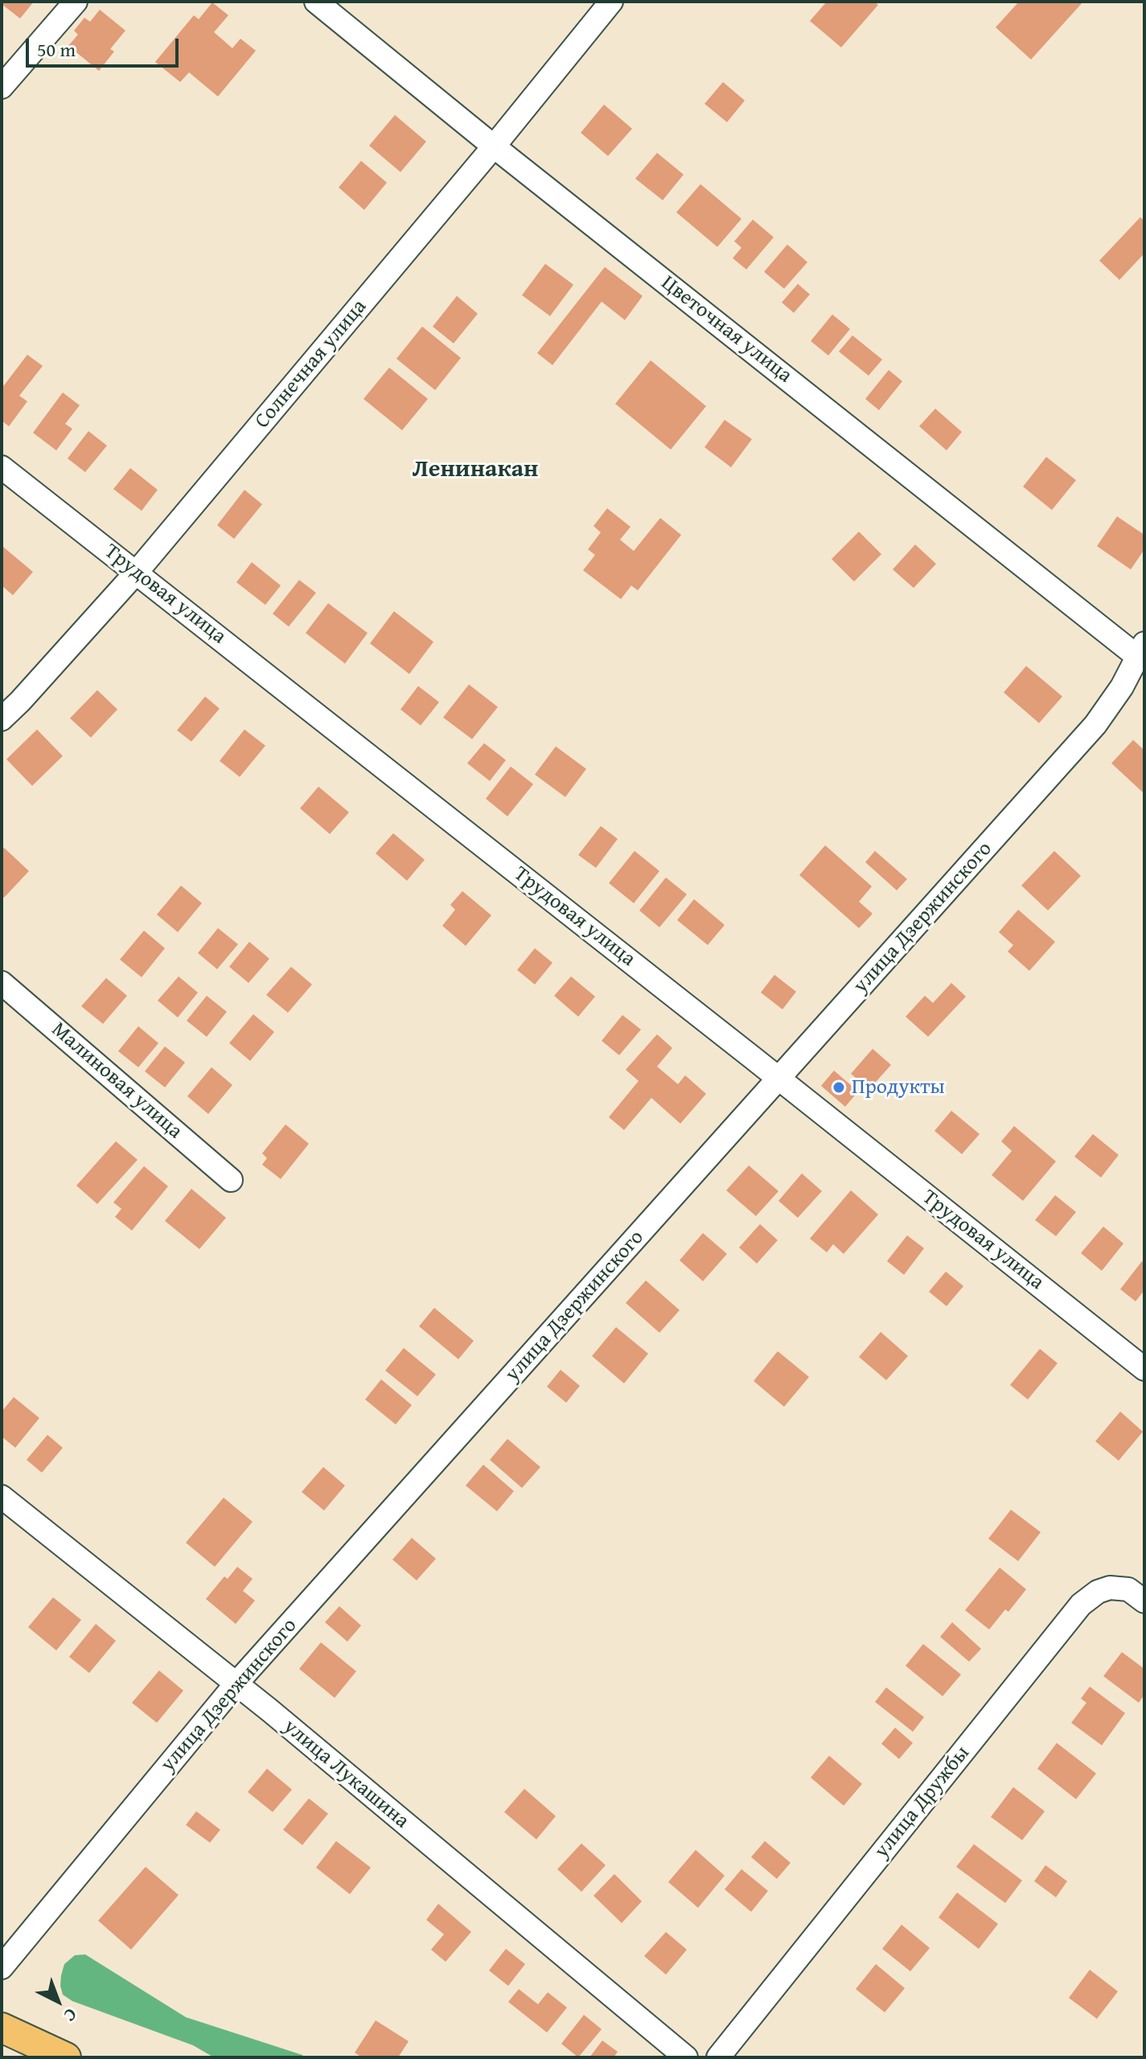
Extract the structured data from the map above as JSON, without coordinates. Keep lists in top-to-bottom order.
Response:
{
  "streets": {
    "street": [
      "Цветочная улица",
      "Солнечная улица",
      "Трудовая улица",
      "улица Дзержинского",
      "Малиновая улица",
      "улица Лукашина",
      "улица Дружбы"
    ]
  },
  "crossings": [
    ["Цветочная улица", "Солнечная улица"],
    ["Цветочная улица", "улица Дзержинского"],
    ["Солнечная улица", "Трудовая улица"],
    ["Трудовая улица", "улица Дзержинского"],
    ["улица Дзержинского", "улица Лукашина"]
  ],
  "districts": ["Ленинакан"],
  "places": ["Продукты"],
  "scale_bar": "50 m",
  "north": "bottom right"
}
